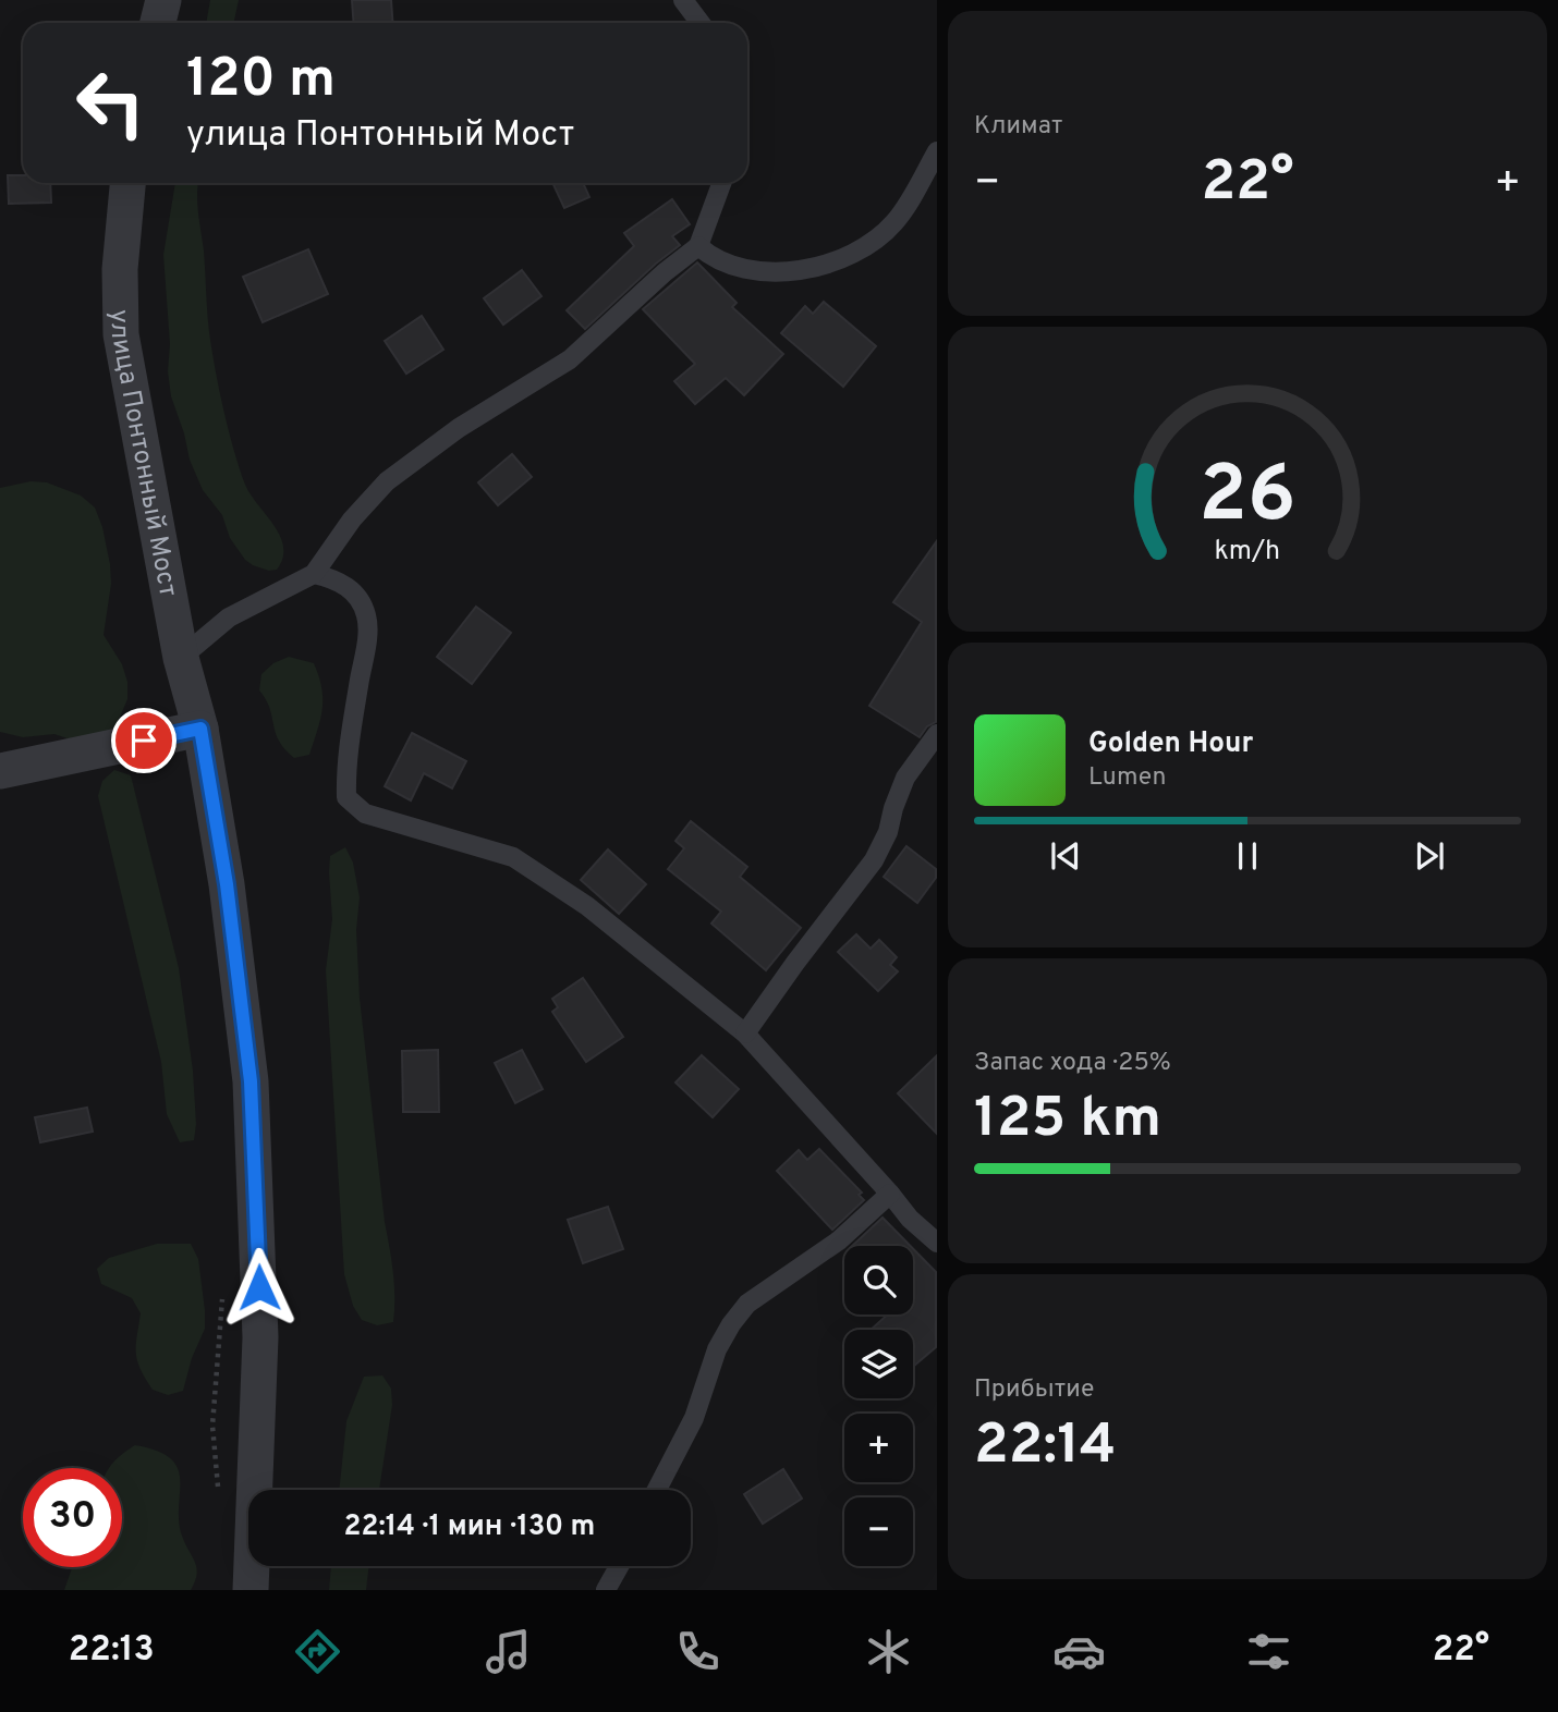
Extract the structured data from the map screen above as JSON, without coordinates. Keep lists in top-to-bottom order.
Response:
{
  "streets": {
    "street": ["улица Понтонный Мост"]
  },
  "page": {
    "tile": [
      "Климат",
      ["Запас хода · 25%", "125 km"],
      ["Прибытие", "22:14"]
    ],
    "turn": ["120 m", "улица Понтонный Мост"],
    "heat": ["−", "22°", "+"],
    "song": ["Golden Hour", "Lumen"],
    "map_buttons": ["+", "−"],
    "limit": "30",
    "trip": "22:14 · 1 мин · 130 m",
    "tabs": ["22:13", "22°"],
    "gauge": ["26", "km/h"]
  }
}
